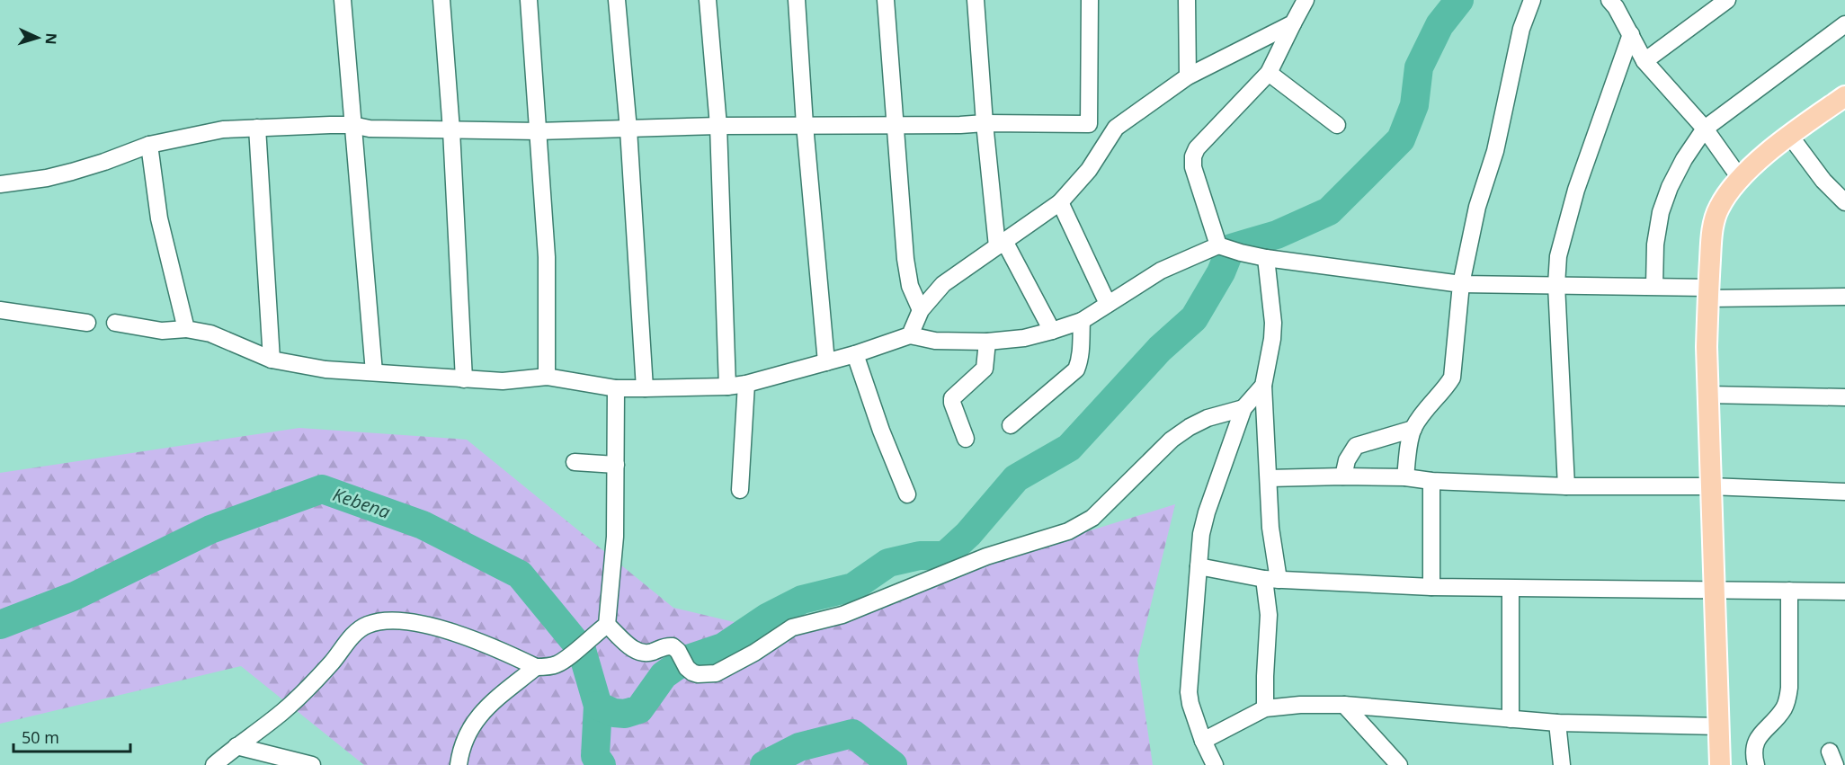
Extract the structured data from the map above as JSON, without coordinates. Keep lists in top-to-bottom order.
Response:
{
  "water": ["Kebena"],
  "scale_bar": "50 m",
  "north": "right"
}
